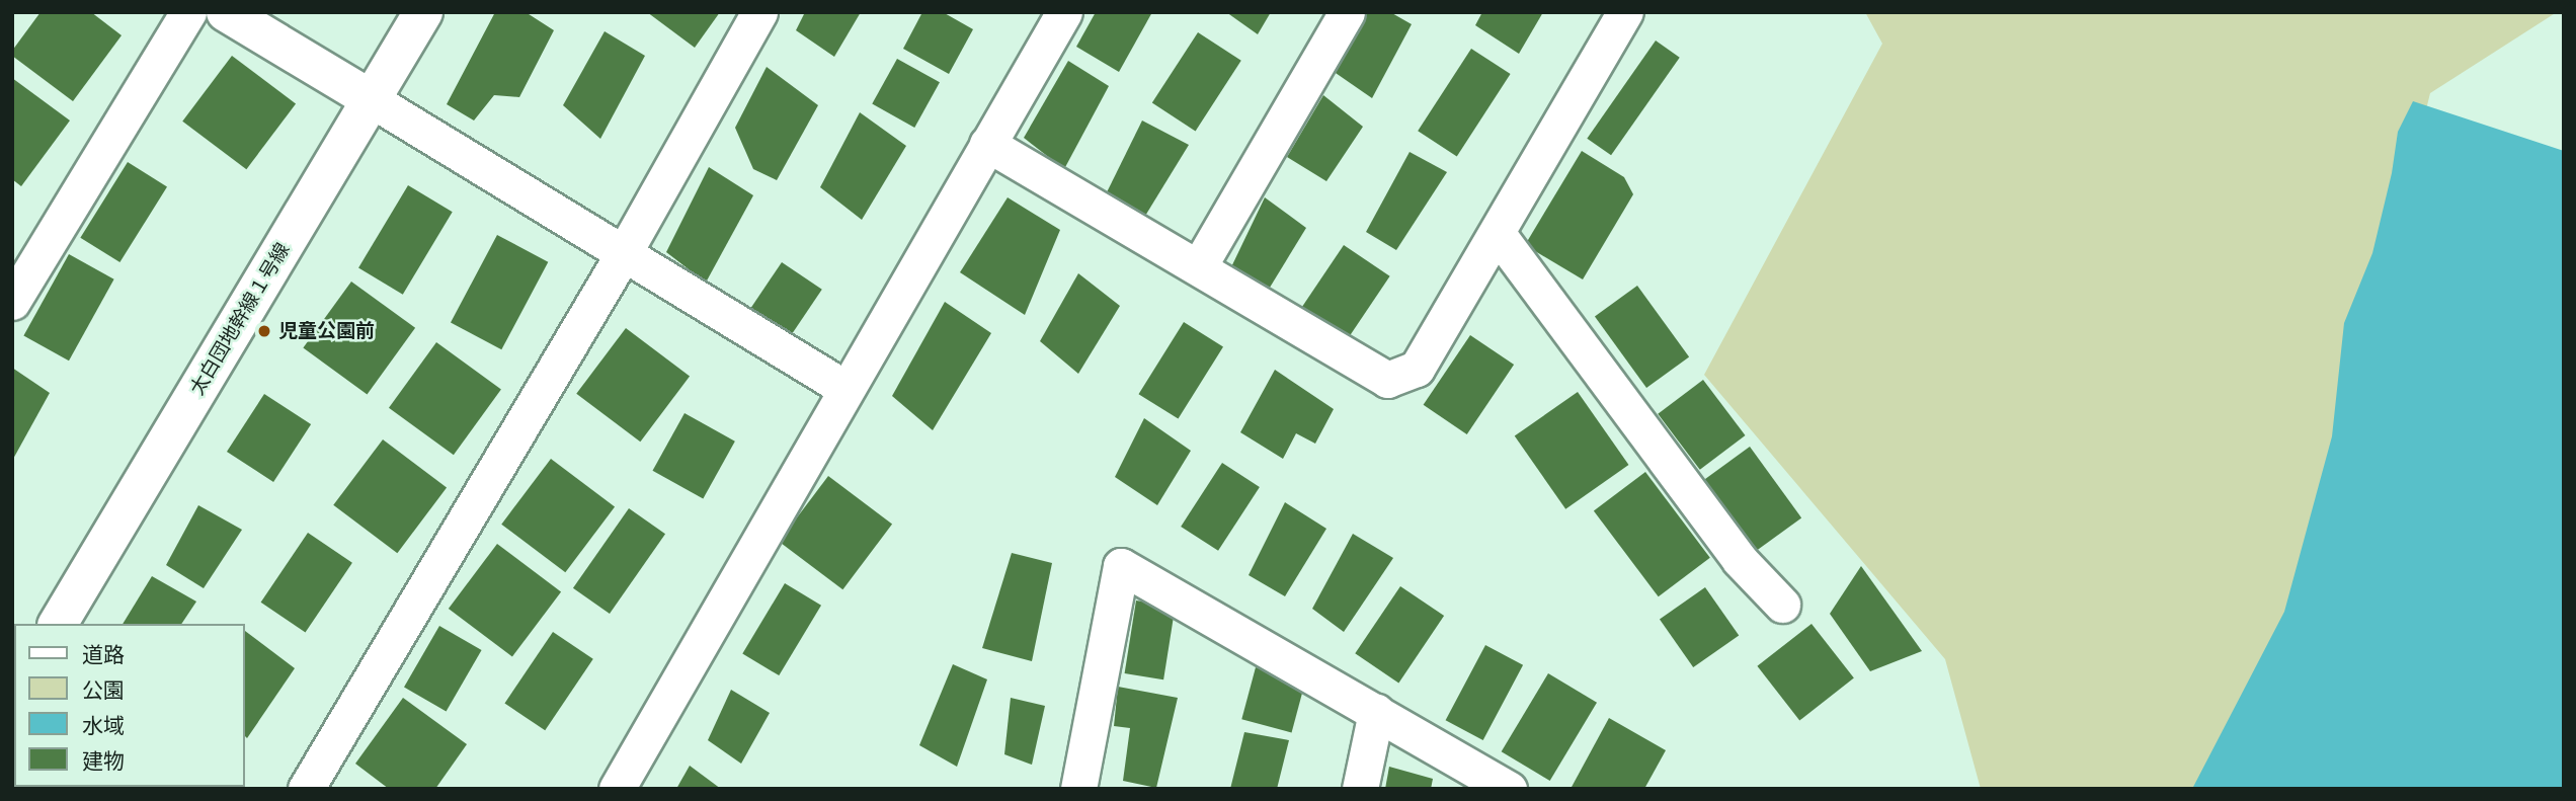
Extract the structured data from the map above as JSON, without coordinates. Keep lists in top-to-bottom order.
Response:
{
  "streets": {
    "street": ["太白団地幹線１号線"]
  },
  "places": ["児童公園前"],
  "legend": [
    "道路",
    "公園",
    "水域",
    "建物"
  ]
}
